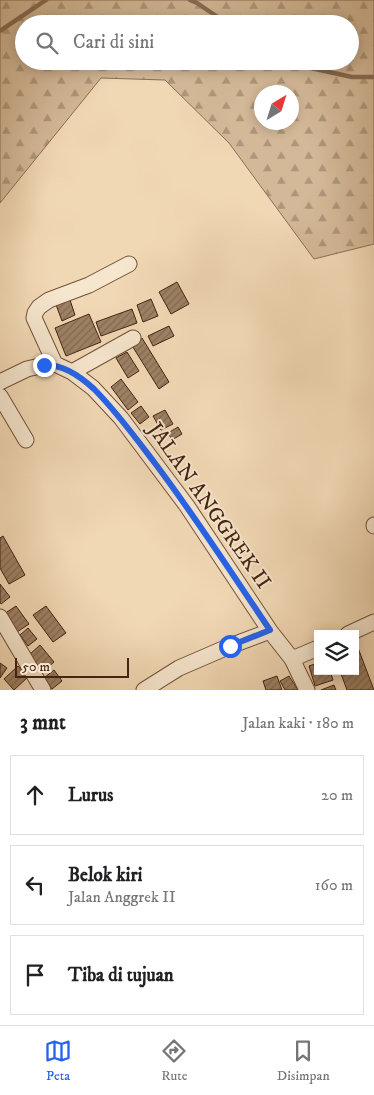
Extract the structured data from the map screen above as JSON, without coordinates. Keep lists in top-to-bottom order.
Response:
{
  "streets": {
    "street": ["JALAN ANGGREK II"]
  },
  "scale_bar": "50 m",
  "north": "top right",
  "page": {
    "search": "Cari di sini",
    "scale": "50 m",
    "heading": ["3 mnt", "Jalan kaki · 180 m"],
    "list": [
      ["Lurus", "20 m"],
      ["Belok kiri", "Jalan Anggrek II", "160 m"],
      "Tiba di tujuan"
    ],
    "nav": ["Peta", "Rute", "Disimpan"]
  }
}
